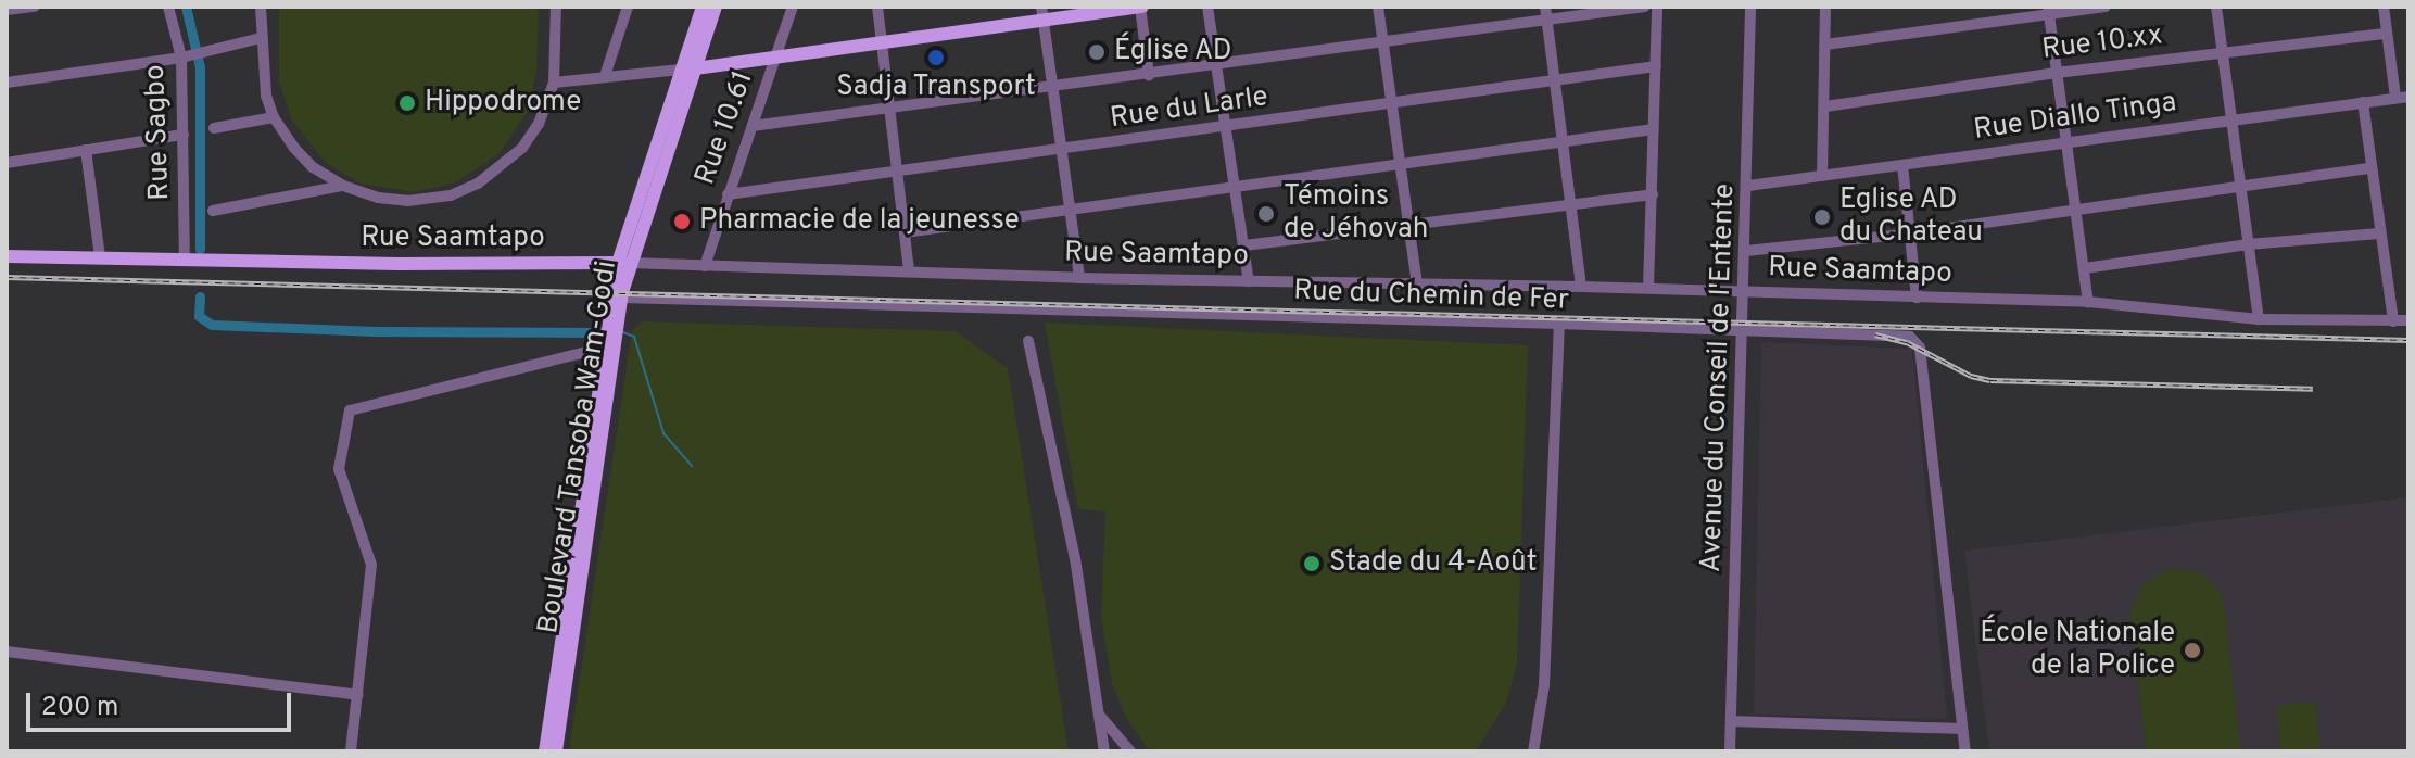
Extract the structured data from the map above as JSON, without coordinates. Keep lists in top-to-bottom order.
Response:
{
  "streets": {
    "main road": ["Rue Saamtapo", "Boulevard Tansoba Wam-Godi"],
    "street": [
      "Rue 10.xx",
      "Rue du Larle",
      "Rue Diallo Tinga",
      "Rue 10.61",
      "Rue Sagbo",
      "Rue du Chemin de Fer",
      "Avenue du Conseil de l'Entente"
    ]
  },
  "crossings": [
    ["Rue du Larle", "Rue 10.61"],
    ["Rue Diallo Tinga", "Avenue du Conseil de l'Entente"],
    ["Rue 10.61", "Rue Saamtapo"],
    ["Rue Sagbo", "Rue Saamtapo"],
    ["Rue Saamtapo", "Avenue du Conseil de l'Entente"],
    ["Rue Saamtapo", "Boulevard Tansoba Wam-Godi"],
    ["Rue du Chemin de Fer", "Avenue du Conseil de l'Entente"],
    ["Rue du Chemin de Fer", "Boulevard Tansoba Wam-Godi"]
  ],
  "places": [
    "Église AD",
    "Sadja Transport",
    "Hippodrome",
    "Témoins de Jéhovah",
    "Eglise AD du Chateau",
    "Pharmacie de la jeunesse",
    "Stade du 4-Août",
    "École Nationale de la Police"
  ],
  "scale_bar": "200 m"
}
